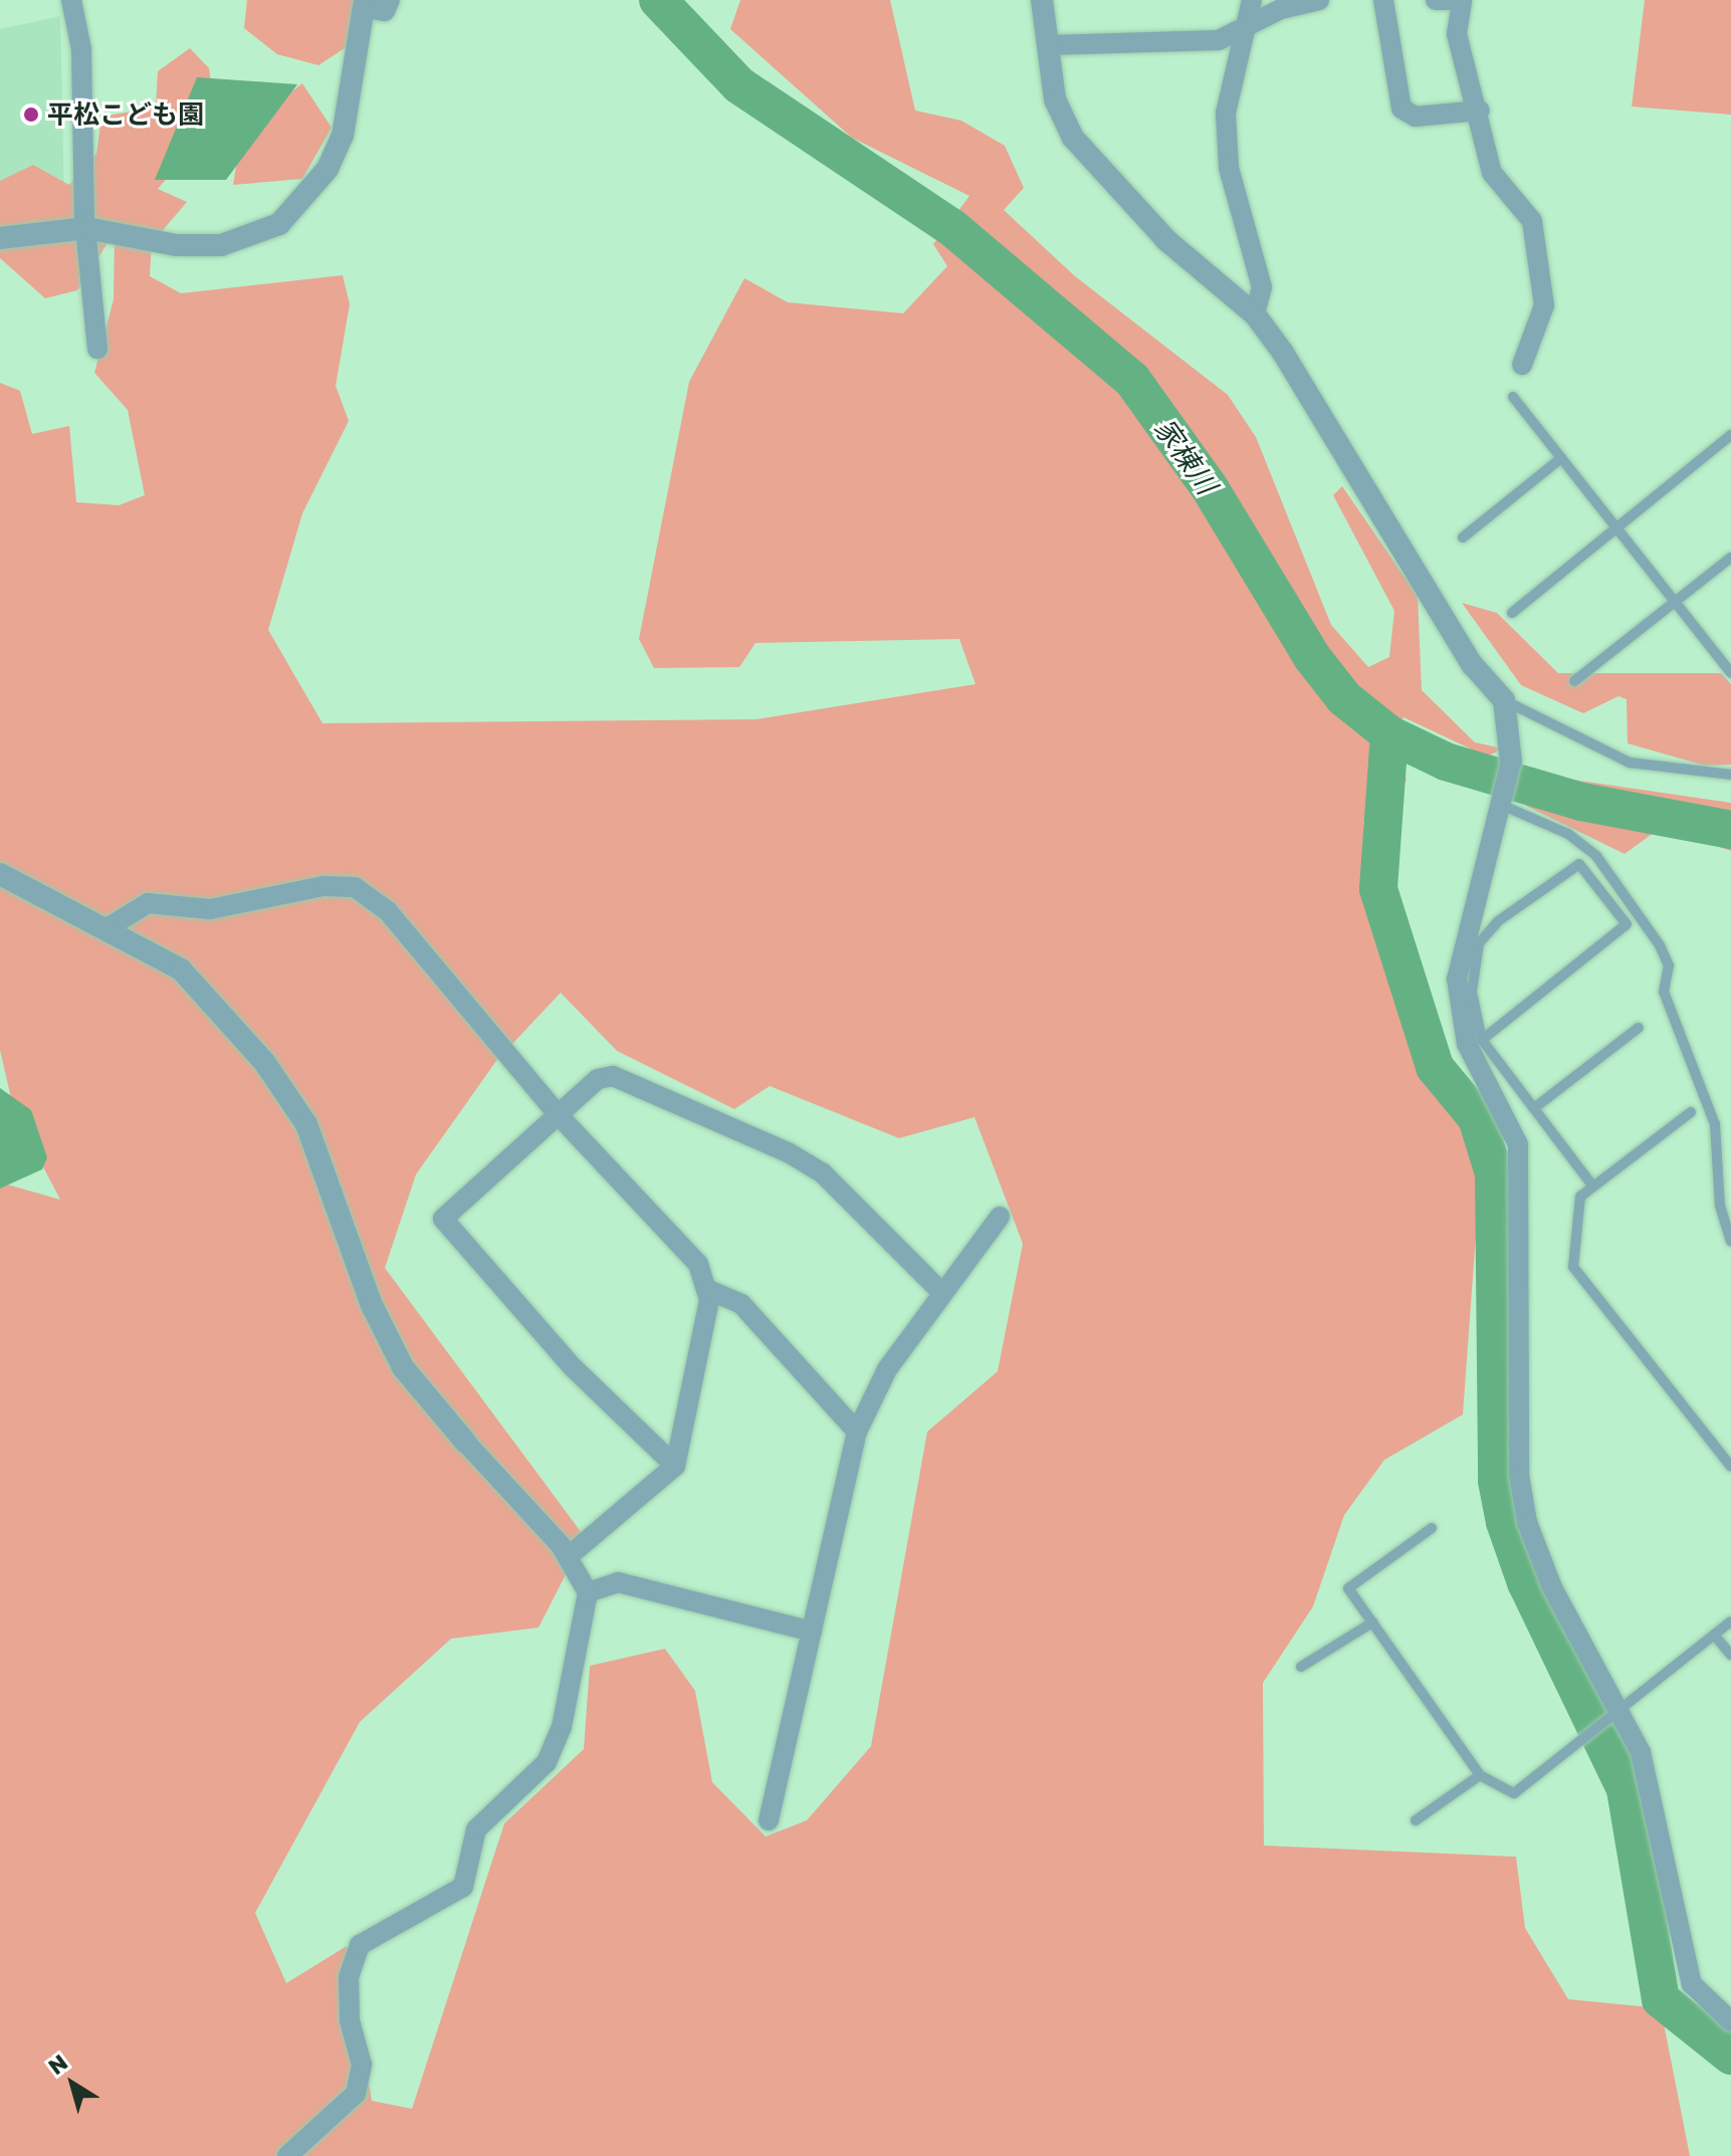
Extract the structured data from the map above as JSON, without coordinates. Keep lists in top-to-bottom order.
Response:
{
  "water": ["家棟川"],
  "places": ["平松こども園"],
  "north": "top left"
}
